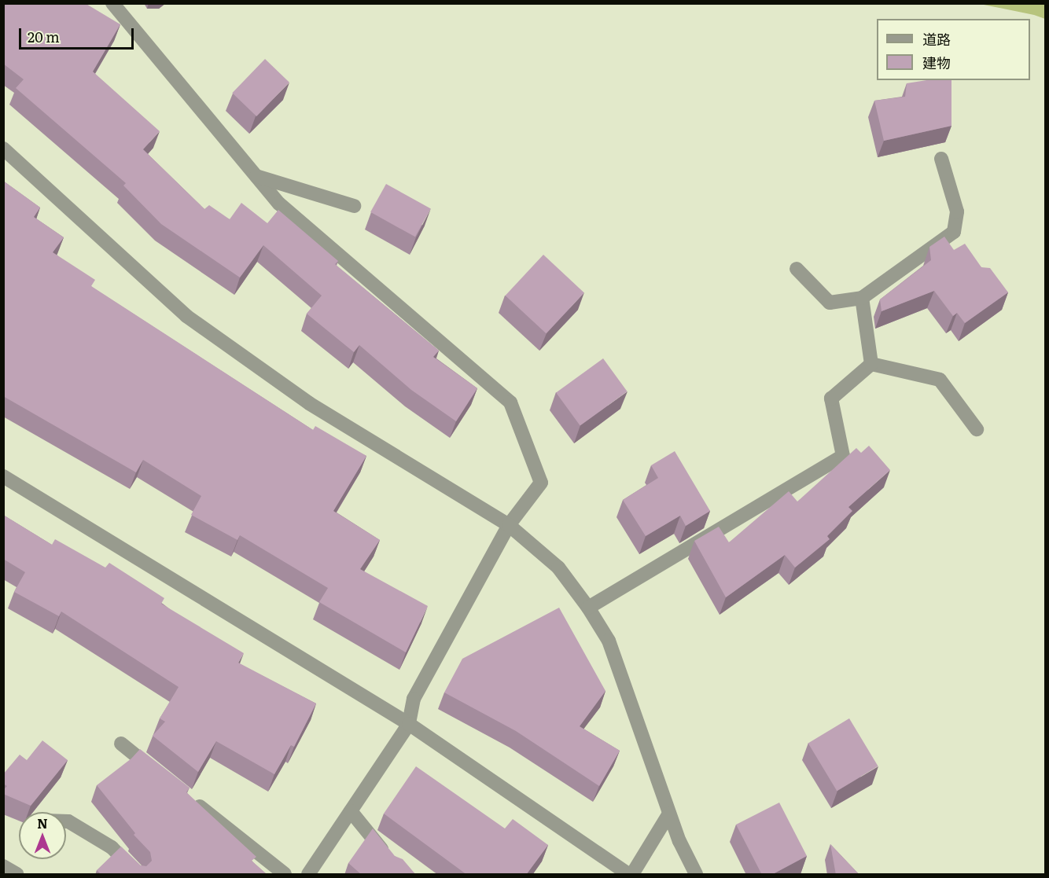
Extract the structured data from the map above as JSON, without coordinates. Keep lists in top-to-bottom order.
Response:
{
  "legend": ["道路", "建物"],
  "scale_bar": "20 m",
  "north": "top"
}
